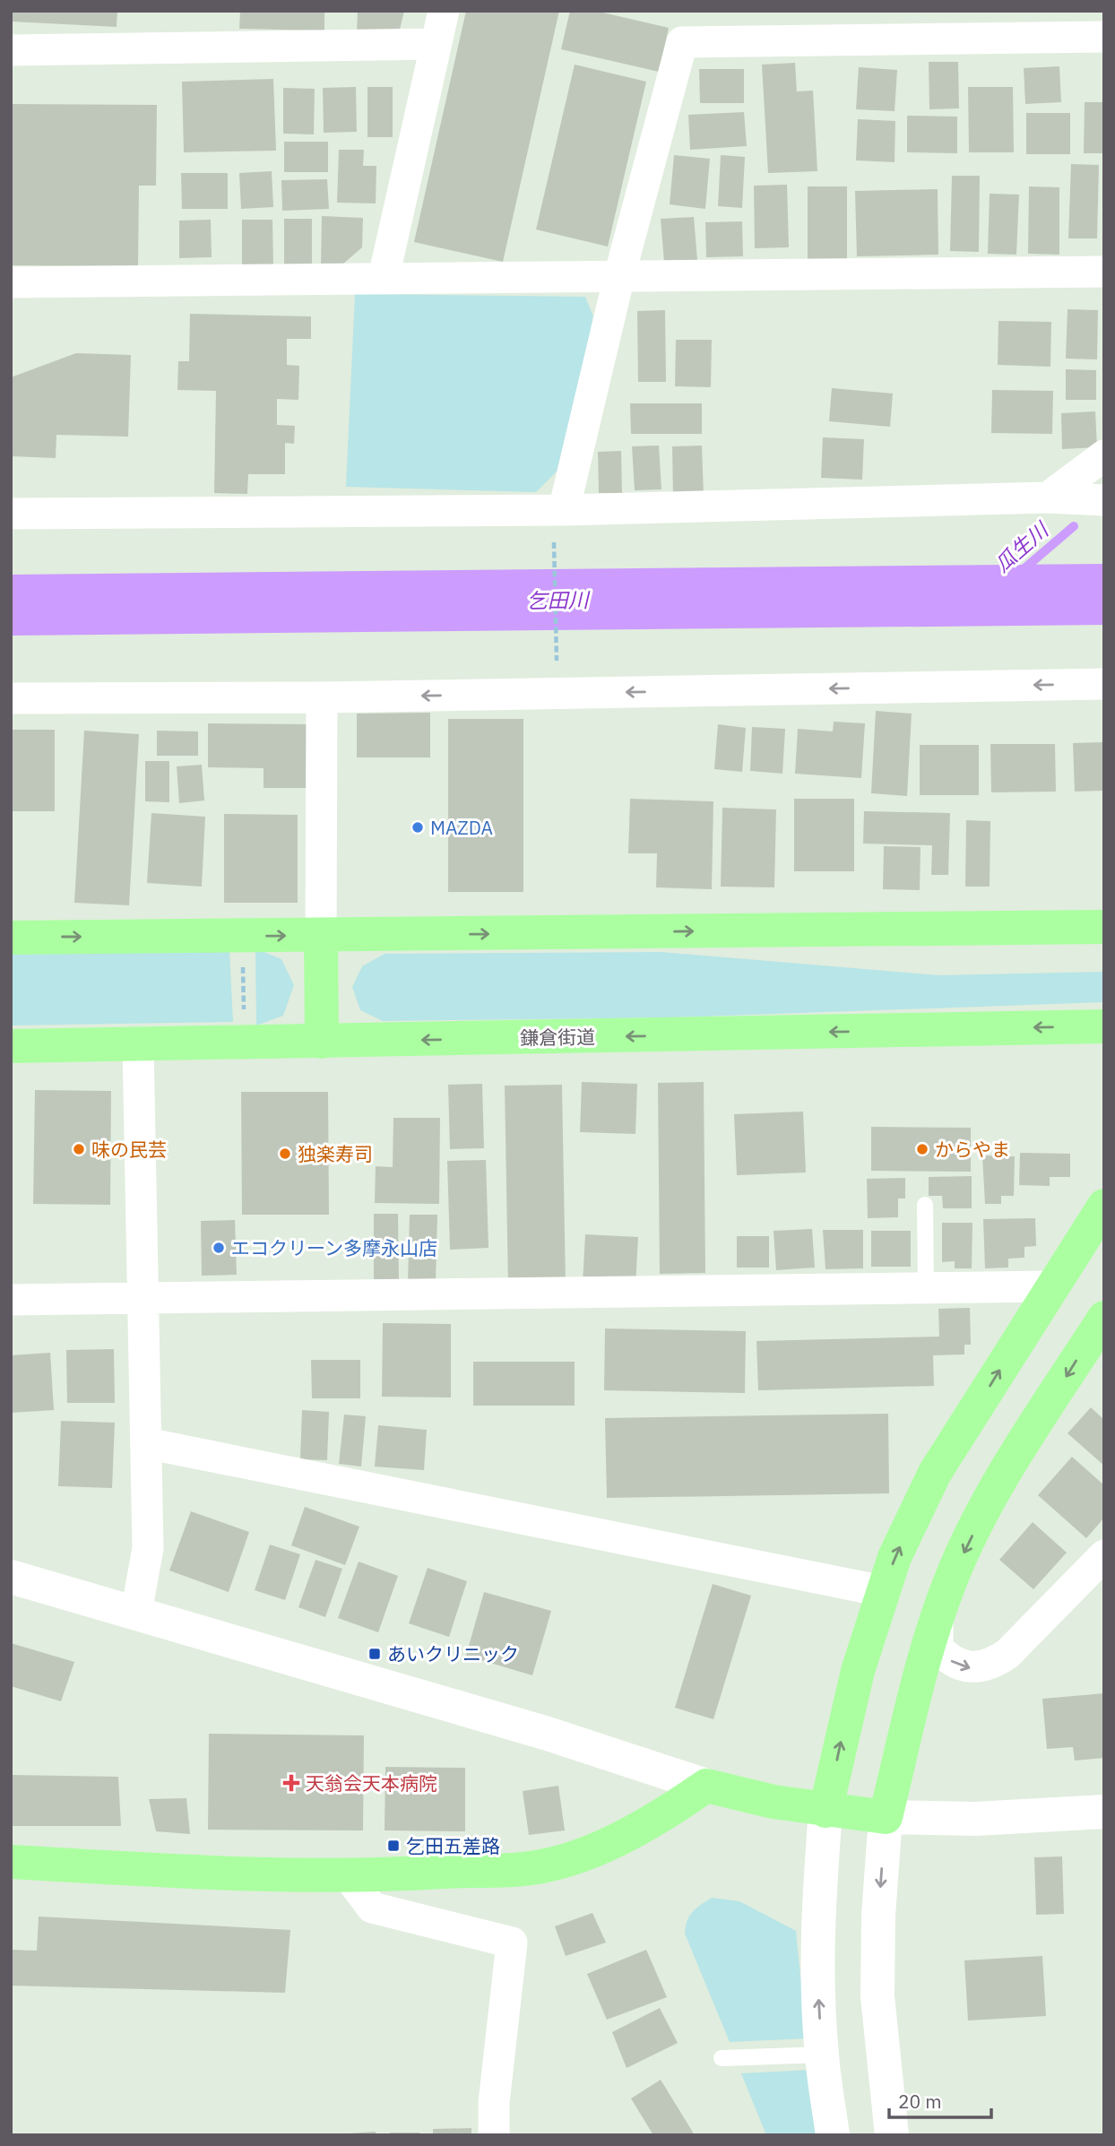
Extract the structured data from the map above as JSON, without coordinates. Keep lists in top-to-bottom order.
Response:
{
  "streets": {
    "main road": ["鎌倉街道"]
  },
  "water": ["瓜生川", "乞田川"],
  "places": {
    "other": [
      "MAZDA",
      "味の民芸",
      "からやま",
      "独楽寿司",
      "エコクリーン多摩永山店"
    ],
    "transit": ["あいクリニック", "乞田五差路"],
    "health": ["天翁会天本病院"]
  },
  "scale_bar": "20 m"
}
